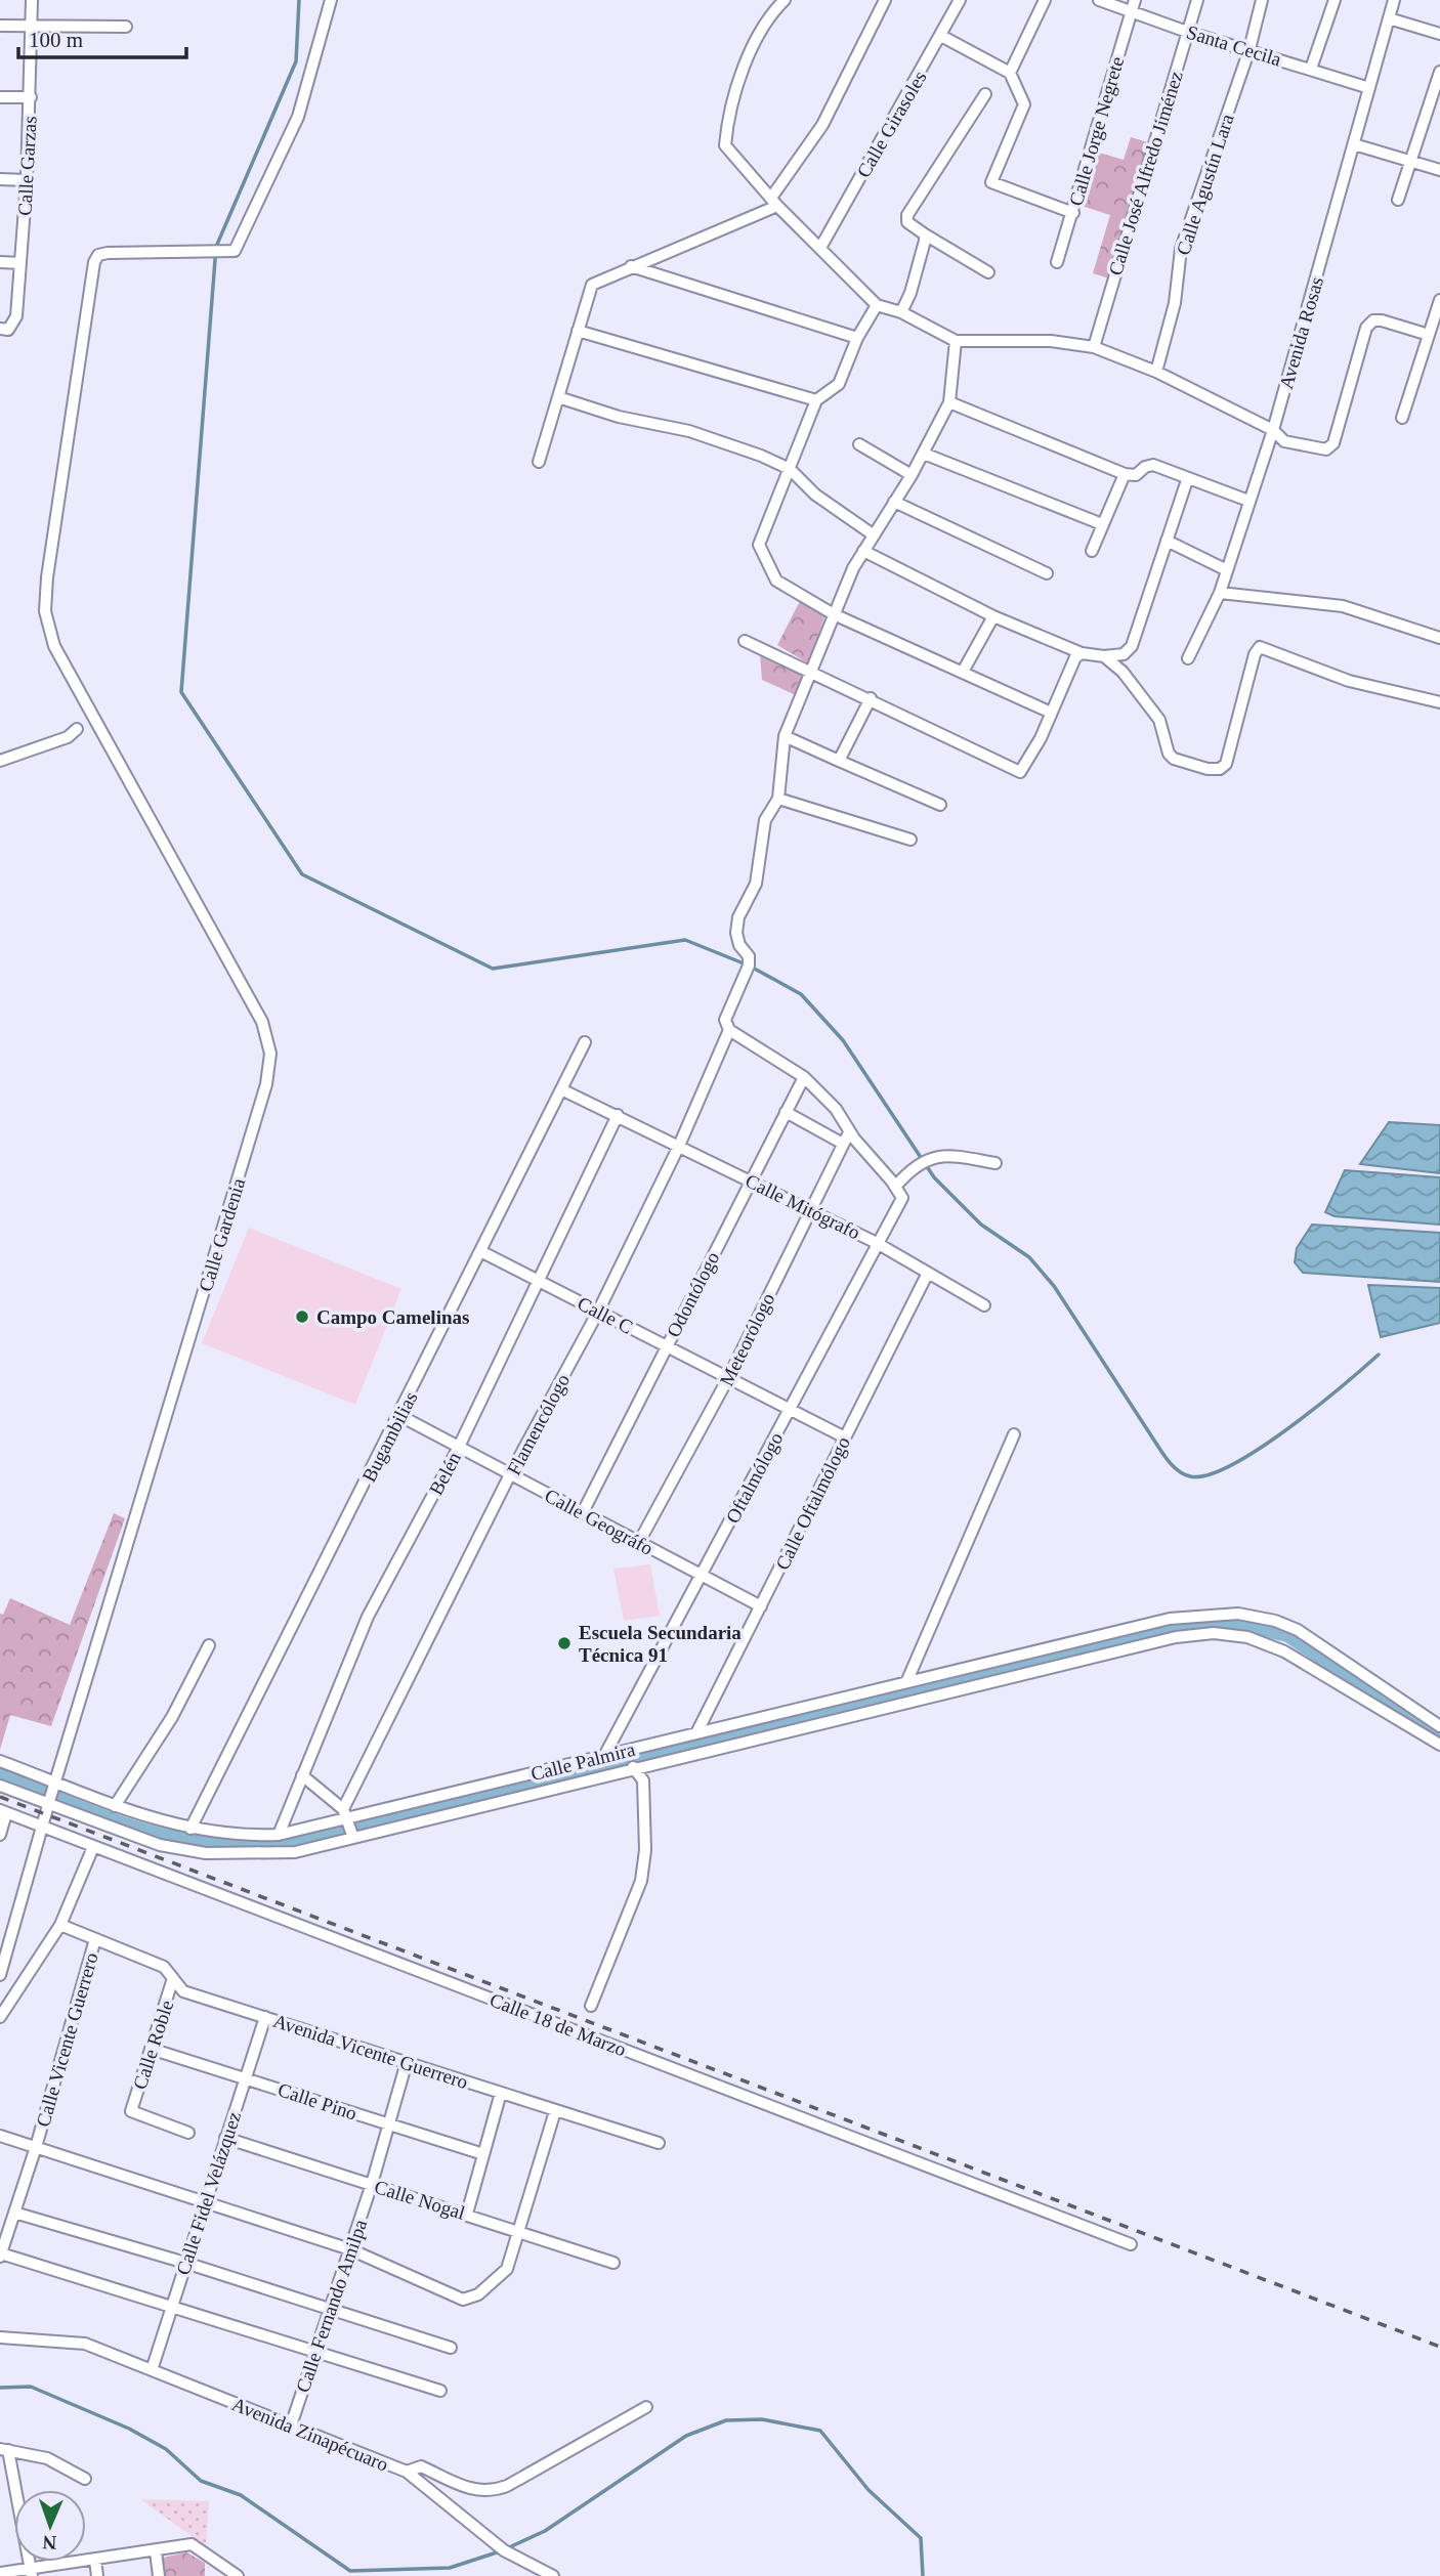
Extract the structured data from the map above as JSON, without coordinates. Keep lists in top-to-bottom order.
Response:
{
  "streets": {
    "street": [
      "Santa Cecila",
      "Calle Girasoles",
      "Calle Jorge Negrete",
      "Calle Garzas",
      "Calle José Alfredo Jiménez",
      "Calle Agustín Lara",
      "Avenida Rosas",
      "Calle Mitógrafo",
      "Calle Gardenia",
      "Odontólogo",
      "Calle C",
      "Meteorólogo",
      "Flamencólogo",
      "Bugambilias",
      "Belén",
      "Oftalmólogo",
      "Calle Oftalmólogo",
      "Calle Geográfo",
      "Calle Palmira",
      "Calle 18 de Marzo",
      "Calle Vicente Guerrero",
      "Calle Roble",
      "Avenida Vicente Guerrero",
      "Calle Pino",
      "Calle Fidel Velázquez",
      "Calle Nogal",
      "Calle Fernando Amilpa",
      "Avenida Zinapécuaro"
    ]
  },
  "crossings": [
    ["Santa Cecila", "Calle Jorge Negrete"],
    ["Santa Cecila", "Calle José Alfredo Jiménez"],
    ["Santa Cecila", "Calle Agustín Lara"],
    ["Santa Cecila", "Avenida Rosas"],
    ["Calle Mitógrafo", "Odontólogo"],
    ["Calle Mitógrafo", "Meteorólogo"],
    ["Calle Mitógrafo", "Flamencólogo"],
    ["Calle Mitógrafo", "Bugambilias"],
    ["Calle Mitógrafo", "Belén"],
    ["Calle Mitógrafo", "Oftalmólogo"],
    ["Calle Mitógrafo", "Calle Oftalmólogo"],
    ["Calle Gardenia", "Calle Palmira"],
    ["Calle Gardenia", "Calle 18 de Marzo"],
    ["Odontólogo", "Calle C"],
    ["Odontólogo", "Calle Geográfo"],
    ["Calle C", "Meteorólogo"],
    ["Calle C", "Flamencólogo"],
    ["Calle C", "Bugambilias"],
    ["Calle C", "Belén"],
    ["Calle C", "Oftalmólogo"],
    ["Calle C", "Calle Oftalmólogo"],
    ["Meteorólogo", "Calle Geográfo"],
    ["Flamencólogo", "Calle Geográfo"],
    ["Flamencólogo", "Calle Palmira"],
    ["Bugambilias", "Calle Geográfo"],
    ["Bugambilias", "Calle Palmira"],
    ["Belén", "Calle Geográfo"],
    ["Belén", "Calle Palmira"],
    ["Oftalmólogo", "Calle Geográfo"],
    ["Oftalmólogo", "Calle Palmira"],
    ["Calle Oftalmólogo", "Calle Geográfo"],
    ["Calle Oftalmólogo", "Calle Palmira"],
    ["Calle Vicente Guerrero", "Avenida Vicente Guerrero"],
    ["Calle Roble", "Avenida Vicente Guerrero"],
    ["Calle Roble", "Calle Pino"],
    ["Avenida Vicente Guerrero", "Calle Fidel Velázquez"],
    ["Avenida Vicente Guerrero", "Calle Fernando Amilpa"],
    ["Calle Pino", "Calle Fidel Velázquez"],
    ["Calle Pino", "Calle Fernando Amilpa"],
    ["Calle Fidel Velázquez", "Calle Nogal"],
    ["Calle Fidel Velázquez", "Avenida Zinapécuaro"],
    ["Calle Nogal", "Calle Fernando Amilpa"],
    ["Calle Fernando Amilpa", "Avenida Zinapécuaro"]
  ],
  "places": ["Campo Camelinas", "Escuela Secundaria Técnica 91"],
  "scale_bar": "100 m",
  "north": "bottom"
}
